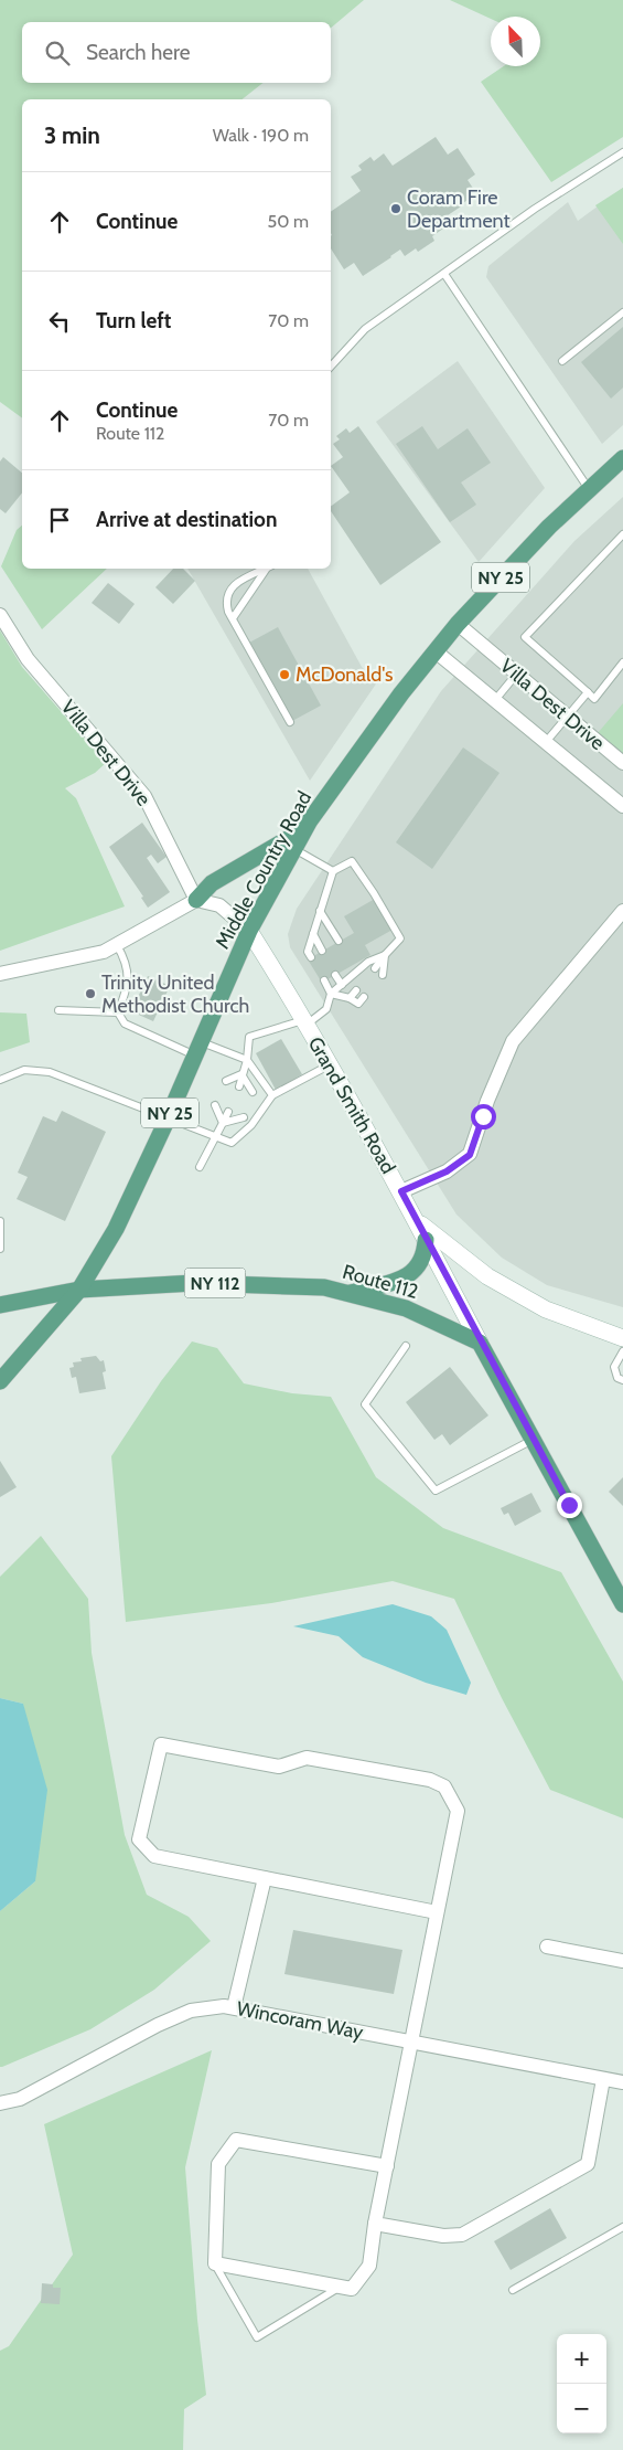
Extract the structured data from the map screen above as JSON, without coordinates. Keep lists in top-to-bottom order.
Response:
{
  "streets": {
    "main road": [
      "NY 25",
      "Middle Country Road",
      "Grand Smith Road",
      "Route 112",
      "NY 112"
    ],
    "street": ["Villa Dest Drive", "Wincoram Way"]
  },
  "crossings": [
    ["Villa Dest Drive", "Middle Country Road"],
    ["Middle Country Road", "Grand Smith Road"],
    ["Middle Country Road", "Route 112"],
    ["Grand Smith Road", "Route 112"]
  ],
  "places": ["Coram Fire Department", "McDonald's", "Trinity United Methodist Church"],
  "north": "top left",
  "page": {
    "search": "Search here",
    "heading": ["3 min", "Walk · 190 m"],
    "list": [
      ["Continue", "50 m"],
      ["Turn left", "70 m"],
      ["Continue", "Route 112", "70 m"],
      "Arrive at destination"
    ],
    "map_buttons": ["+", "−"]
  }
}
